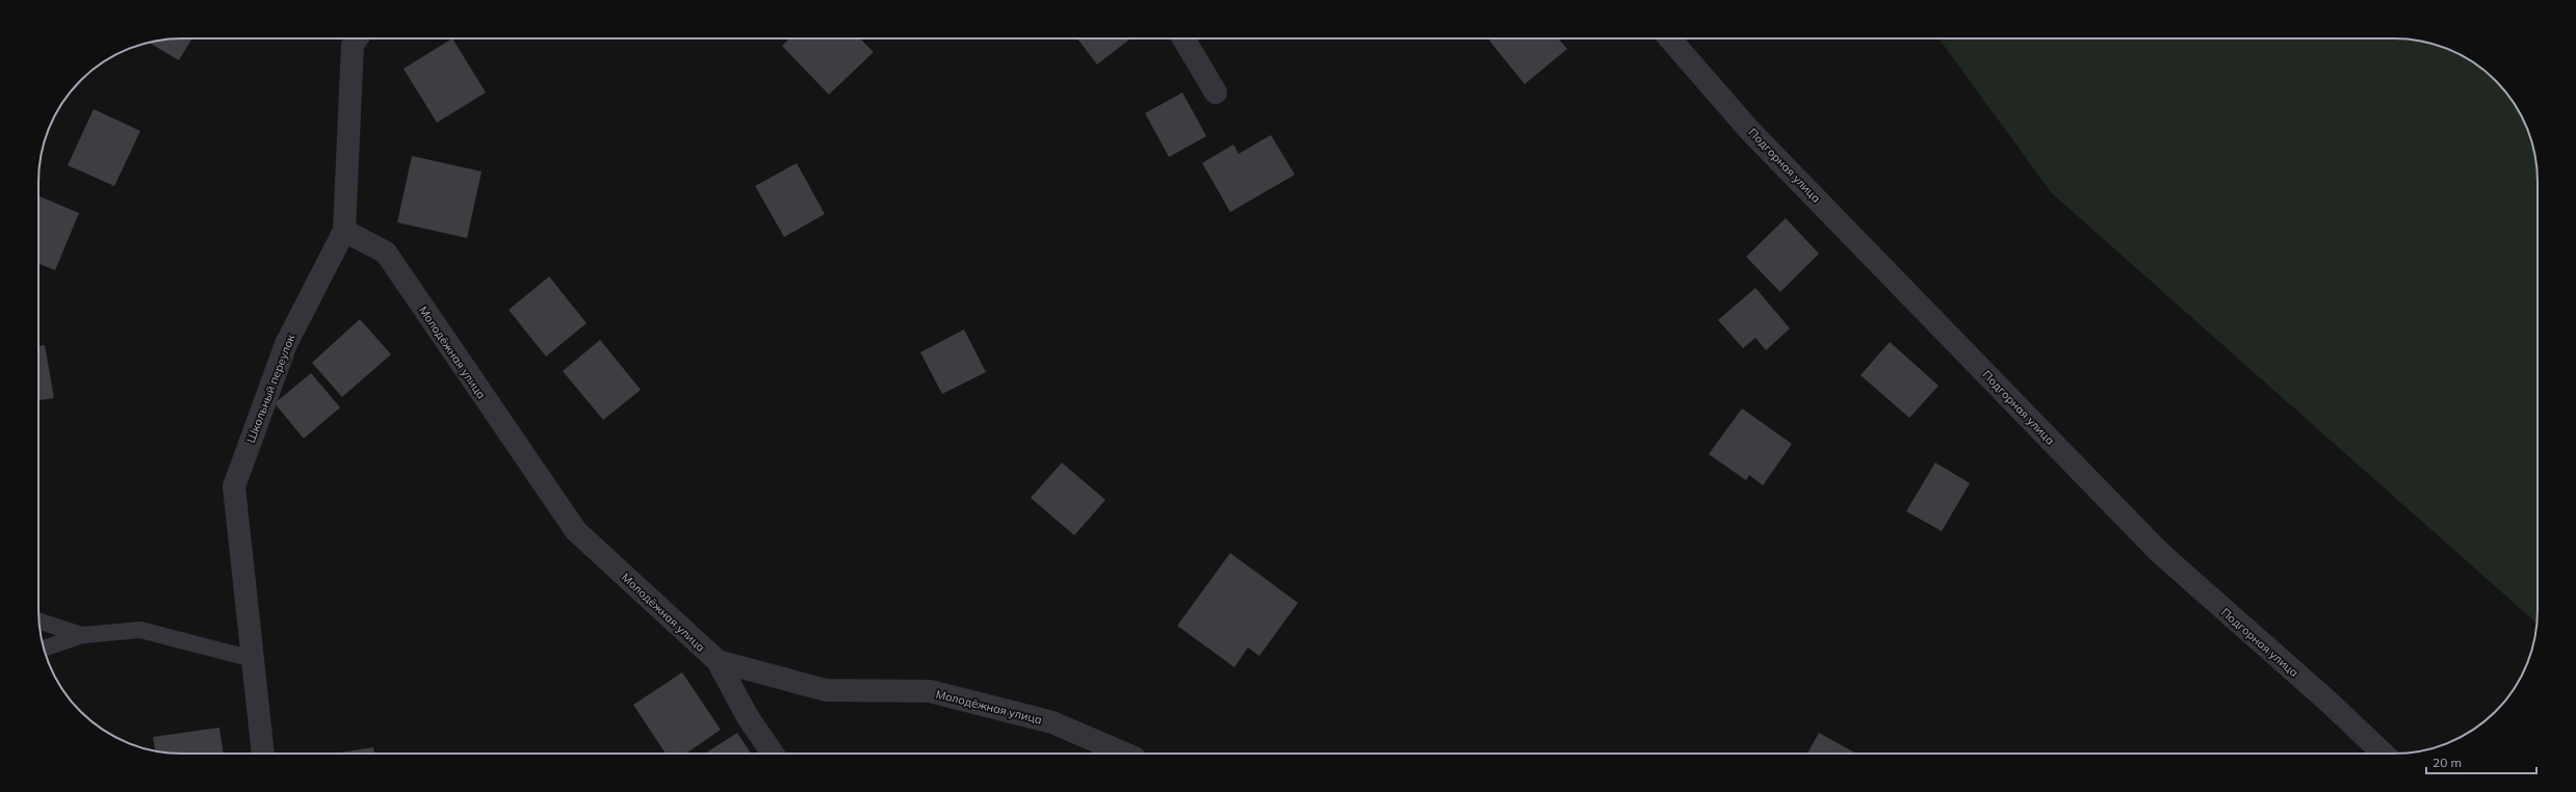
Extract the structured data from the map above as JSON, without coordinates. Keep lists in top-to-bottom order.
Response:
{
  "streets": {
    "street": ["Подгорная улица", "Молодёжная улица", "Школьный переулок"]
  },
  "crossings": [
    ["Молодёжная улица", "Школьный переулок"]
  ],
  "scale_bar": "20 m"
}
